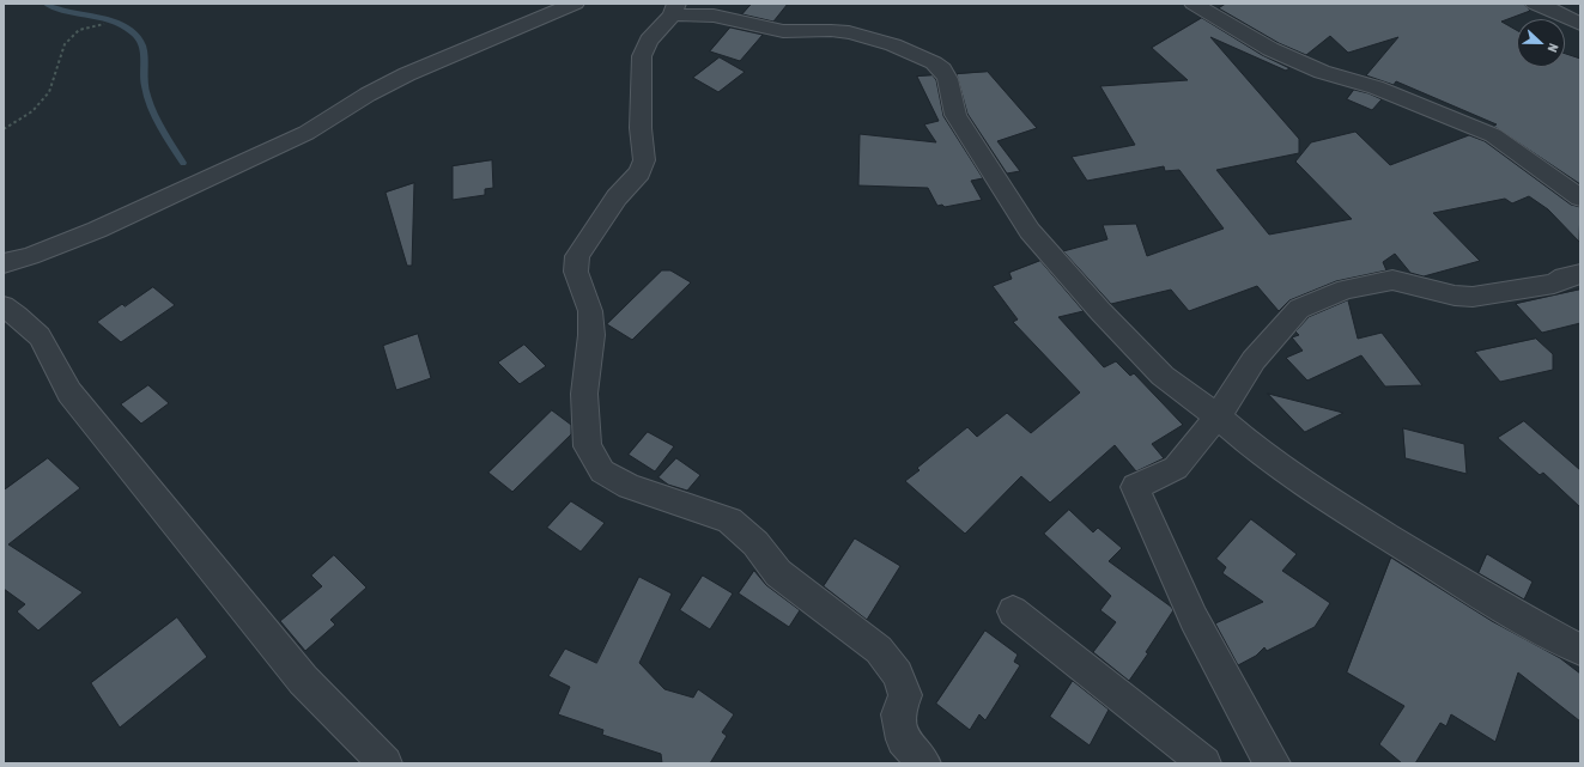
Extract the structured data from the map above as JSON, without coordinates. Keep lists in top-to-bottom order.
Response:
{
  "north": "right"
}
